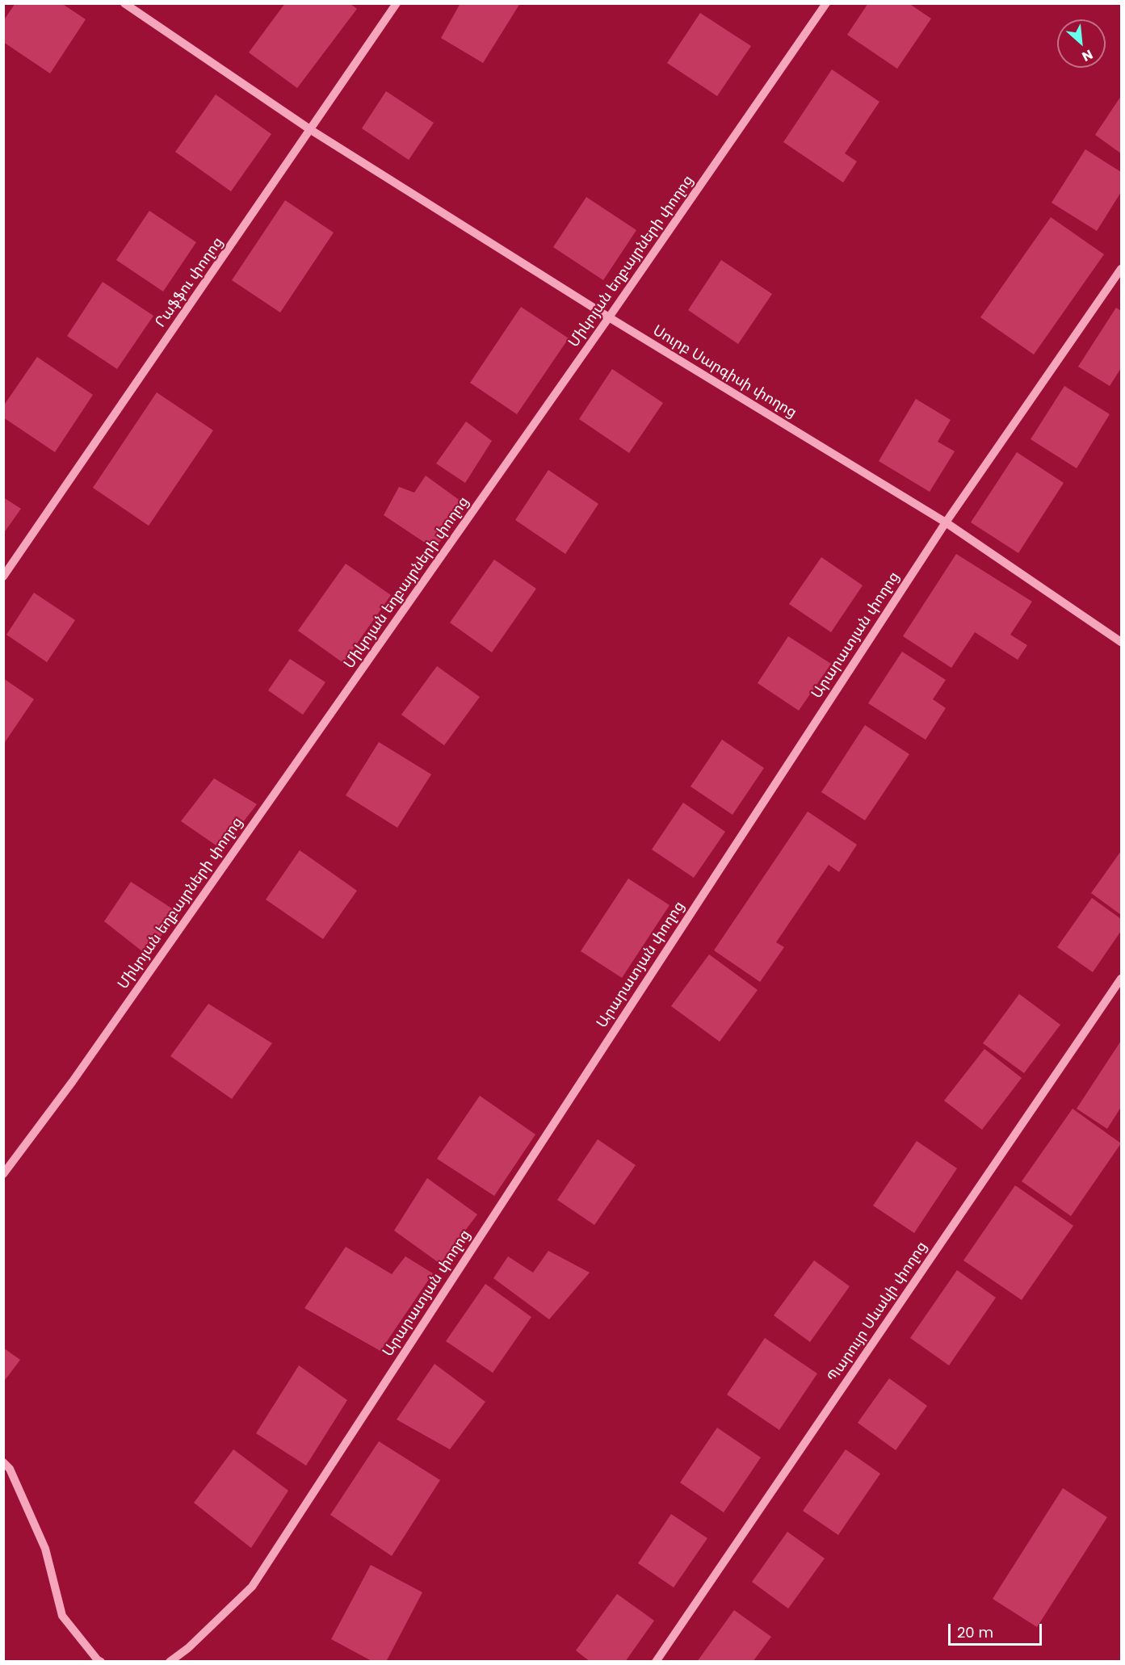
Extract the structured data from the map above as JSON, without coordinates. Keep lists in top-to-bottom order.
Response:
{
  "streets": {
    "street": [
      "Միկոյան եղբայրների փողոց",
      "Րաֆֆու փողոց",
      "Սուրբ Սարգիսի փողոց",
      "Արարատյան փողոց",
      "Պարույր Սևակի փողոց"
    ]
  },
  "crossings": [
    ["Միկոյան եղբայրների փողոց", "Սուրբ Սարգիսի փողոց"],
    ["Րաֆֆու փողոց", "Սուրբ Սարգիսի փողոց"],
    ["Սուրբ Սարգիսի փողոց", "Արարատյան փողոց"]
  ],
  "scale_bar": "20 m",
  "north": "bottom right"
}
